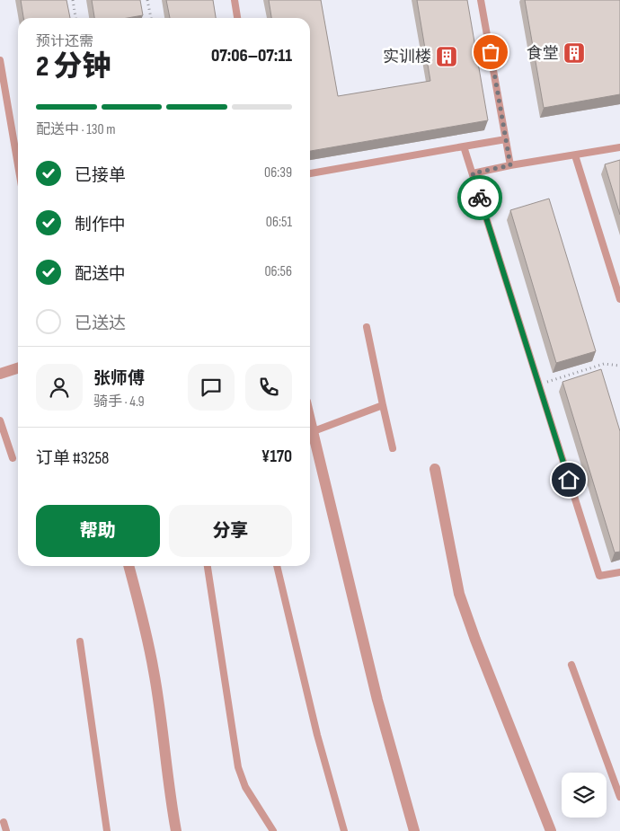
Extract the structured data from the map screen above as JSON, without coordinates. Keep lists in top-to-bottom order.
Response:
{
  "places": {
    "building": ["食堂", "实训楼"]
  },
  "page": {
    "heading": ["2 分钟", "预计还需", "07:06–07:11"],
    "panel": [
      "张师傅",
      "骑手 · 4.9",
      "订单 #3258",
      "¥170"
    ],
    "bar": "配送中 · 130 m",
    "list": [
      ["已接单", "06:39"],
      ["制作中", "06:51"],
      ["配送中", "06:56"],
      "已送达"
    ],
    "buttons": ["帮助", "分享"]
  }
}
